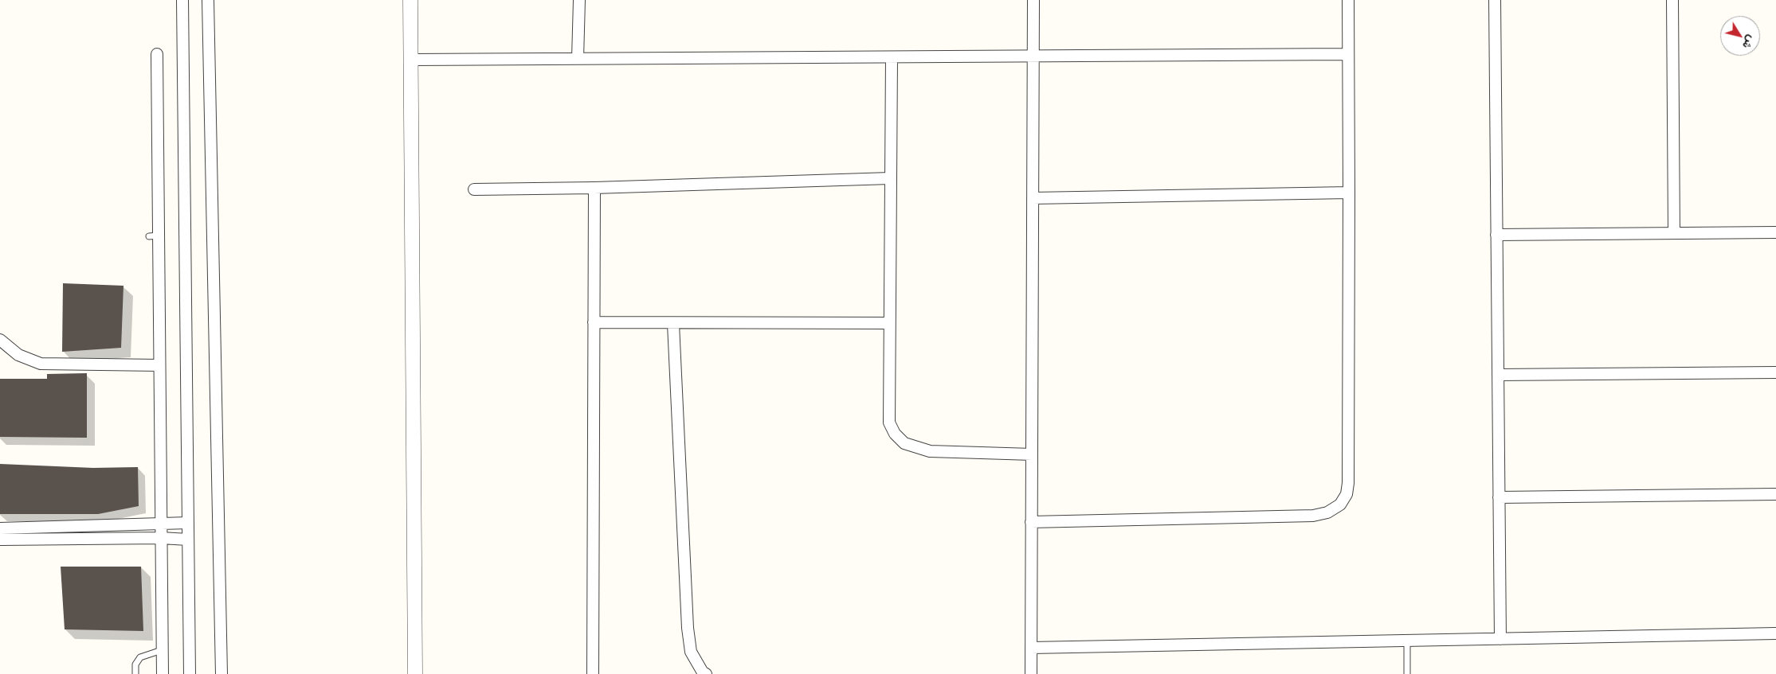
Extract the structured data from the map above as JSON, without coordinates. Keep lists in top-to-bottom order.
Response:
{
  "north": "bottom right"
}
